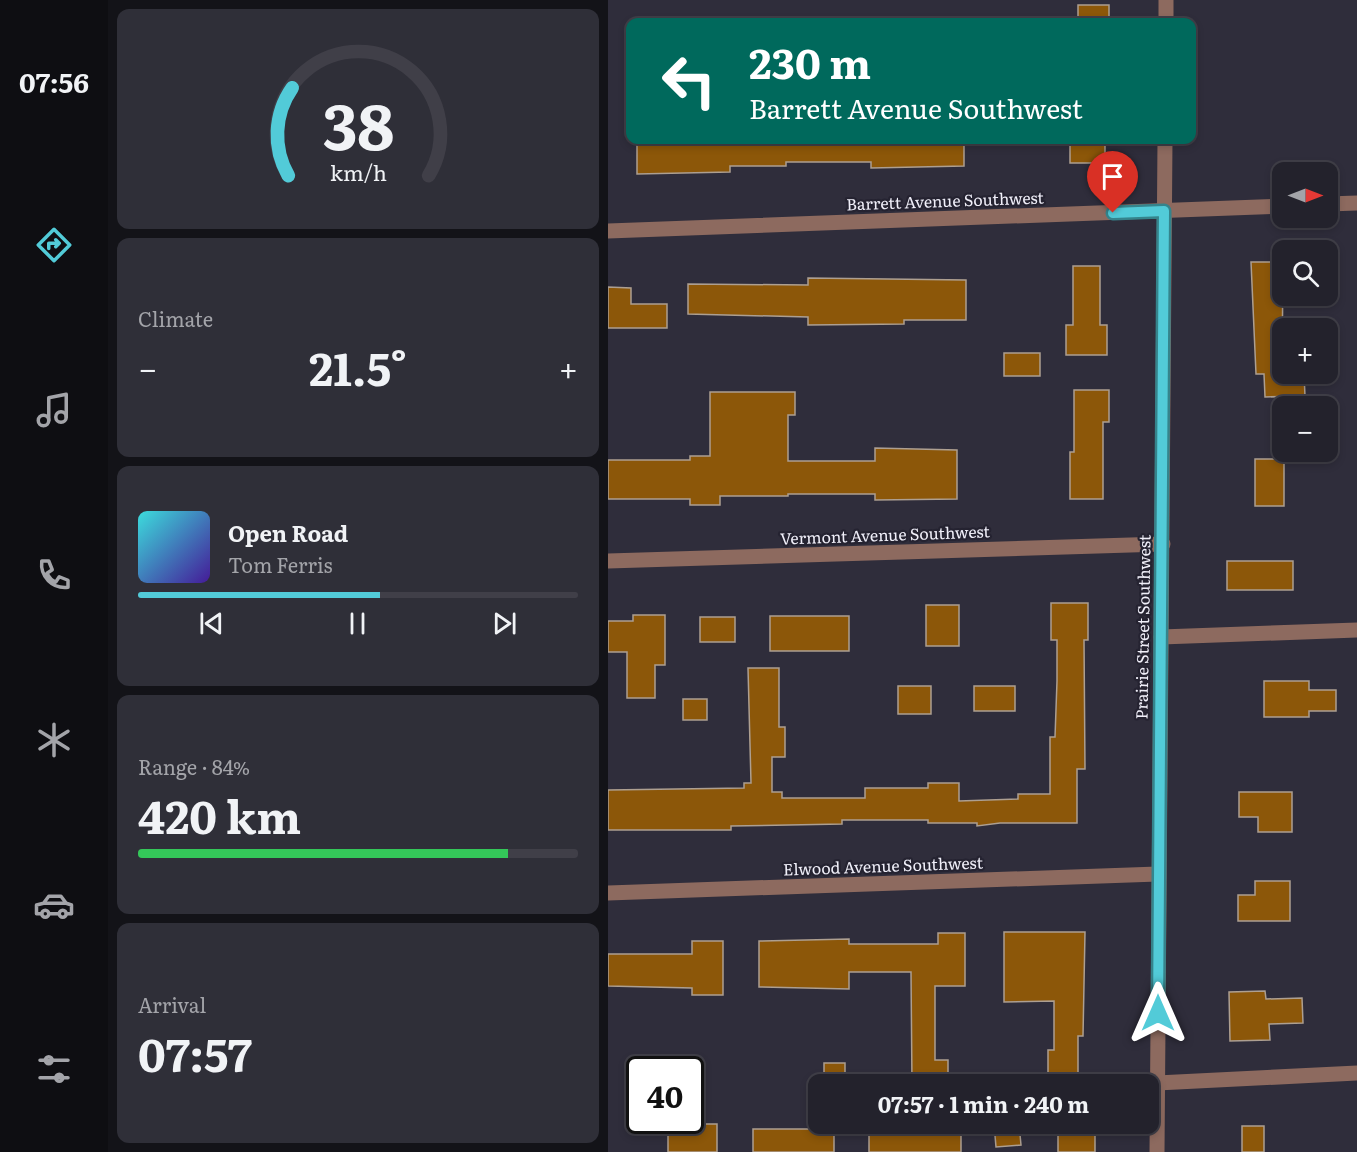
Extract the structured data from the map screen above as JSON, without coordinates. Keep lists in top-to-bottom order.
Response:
{
  "streets": {
    "street": [
      "Barrett Avenue Southwest",
      "Vermont Avenue Southwest",
      "Prairie Street Southwest",
      "Elwood Avenue Southwest"
    ]
  },
  "crossings": [
    ["Barrett Avenue Southwest", "Prairie Street Southwest"],
    ["Vermont Avenue Southwest", "Prairie Street Southwest"],
    ["Prairie Street Southwest", "Elwood Avenue Southwest"]
  ],
  "north": "right",
  "page": {
    "tabs": "07:56",
    "turn": ["230 m", "Barrett Avenue Southwest"],
    "map_buttons": ["+", "−"],
    "tile": [
      "Climate",
      ["Range · 84%", "420 km"],
      ["Arrival", "07:57"]
    ],
    "heat": ["−", "21.5°", "+"],
    "song": ["Open Road", "Tom Ferris"],
    "limit": "40",
    "trip": "07:57 · 1 min · 240 m",
    "gauge": ["38", "km/h"]
  }
}
